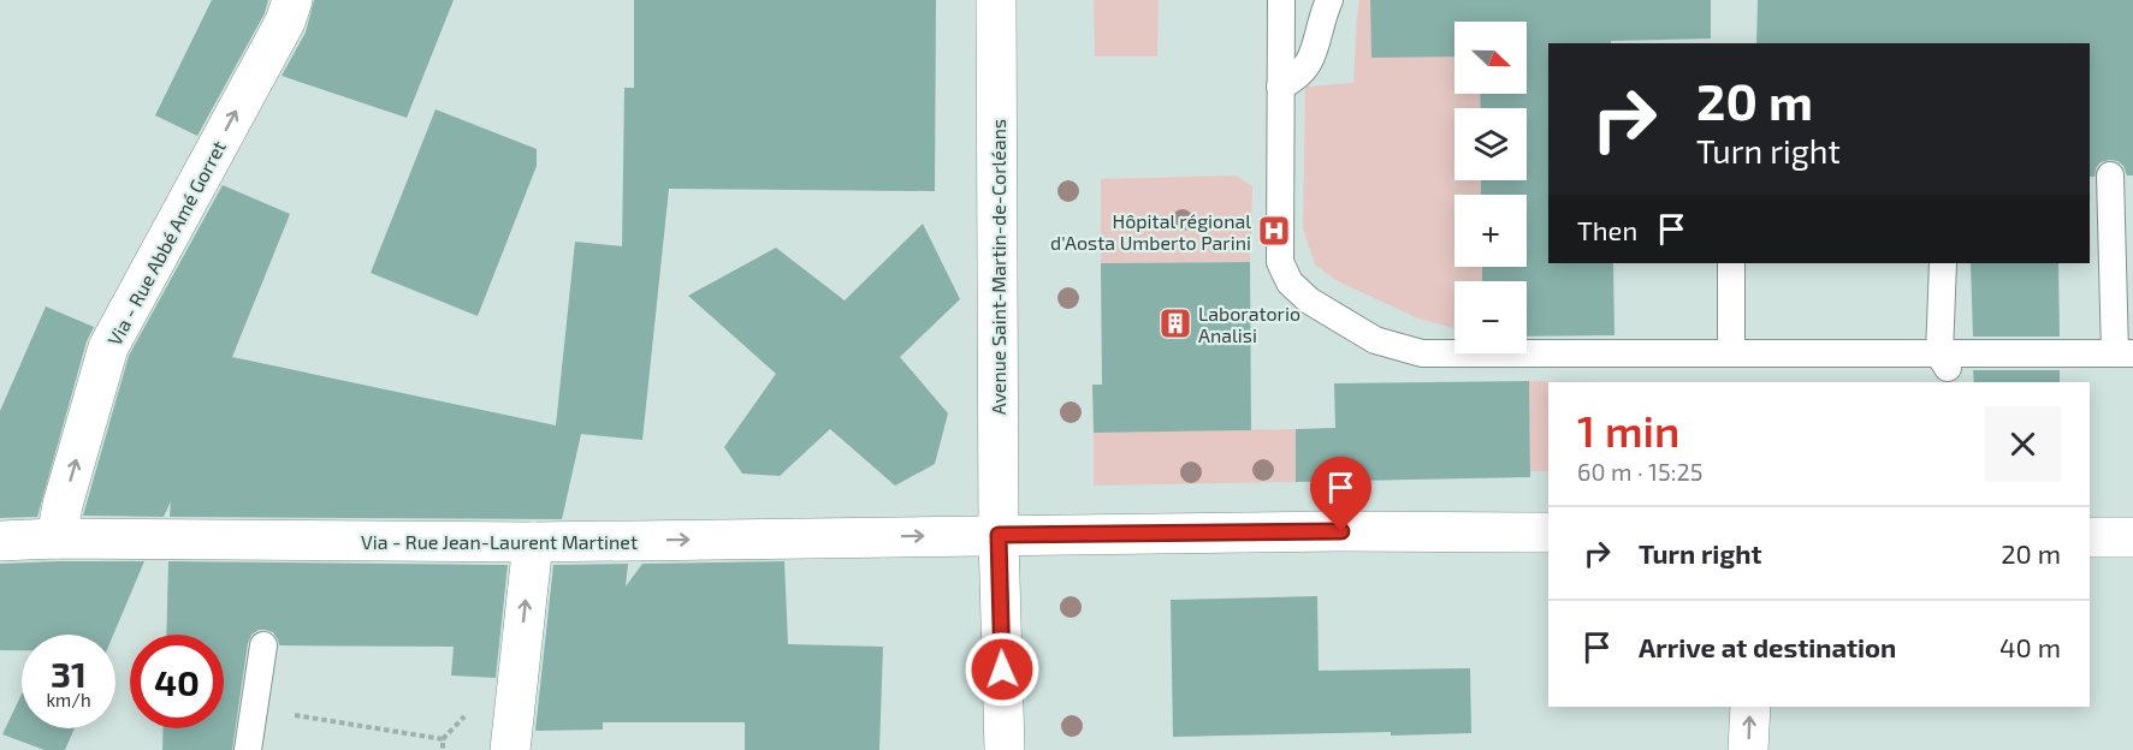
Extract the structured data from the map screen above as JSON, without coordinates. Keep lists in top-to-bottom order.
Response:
{
  "streets": {
    "street": ["Via - Rue Abbé Amé Gorret", "Avenue Saint-Martin-de-Corléans", "Via - Rue Jean-Laurent Martinet"]
  },
  "crossings": [
    ["Via - Rue Abbé Amé Gorret", "Via - Rue Jean-Laurent Martinet"],
    ["Avenue Saint-Martin-de-Corléans", "Via - Rue Jean-Laurent Martinet"]
  ],
  "one_way": ["Via - Rue Abbé Amé Gorret"],
  "places": {
    "hospital": ["Hôpital régional d'Aosta Umberto Parini"],
    "building": ["Laboratorio Analisi"]
  },
  "north": "right",
  "page": {
    "map_buttons": ["+", "−"],
    "turn": ["20 m", "Turn right"],
    "then": "Then",
    "heading": ["1 min", "60 m · 15:25"],
    "list": [
      {
        "name": "Turn right",
        "value": "20 m"
      },
      {
        "name": "Arrive at destination",
        "value": "40 m"
      }
    ],
    "speed": "31 km/h",
    "limit": "40"
  }
}
